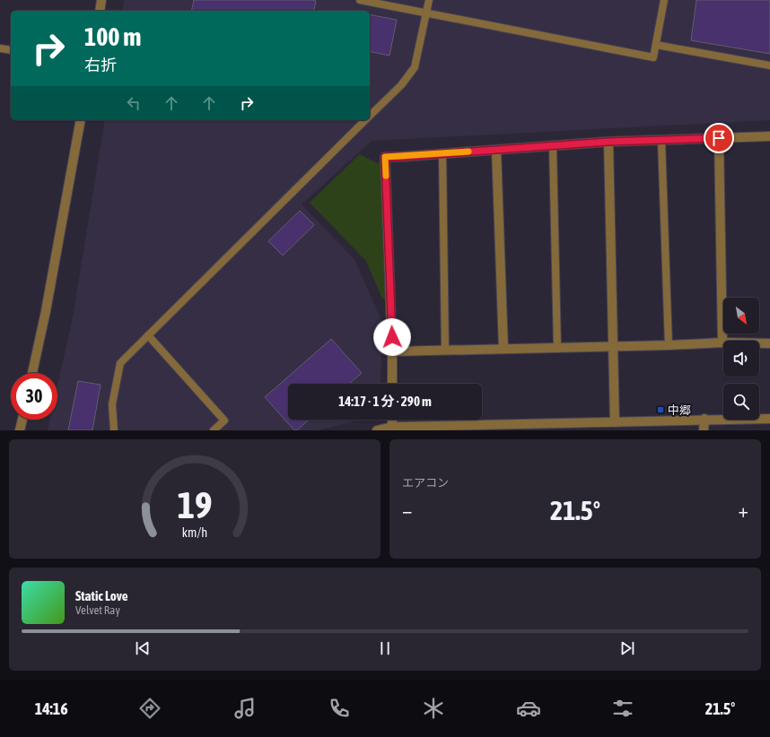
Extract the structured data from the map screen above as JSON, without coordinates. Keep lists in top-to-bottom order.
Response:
{
  "places": {
    "transit": ["中郷"]
  },
  "north": "bottom right",
  "page": {
    "turn": ["100 m", "右折"],
    "limit": "30",
    "trip": "14:17 · 1 分 · 290 m",
    "tile": "エアコン",
    "heat": ["−", "21.5°", "+"],
    "song": ["Static Love", "Velvet Ray"],
    "tabs": ["14:16", "21.5°"],
    "gauge": ["19", "km/h"]
  }
}
